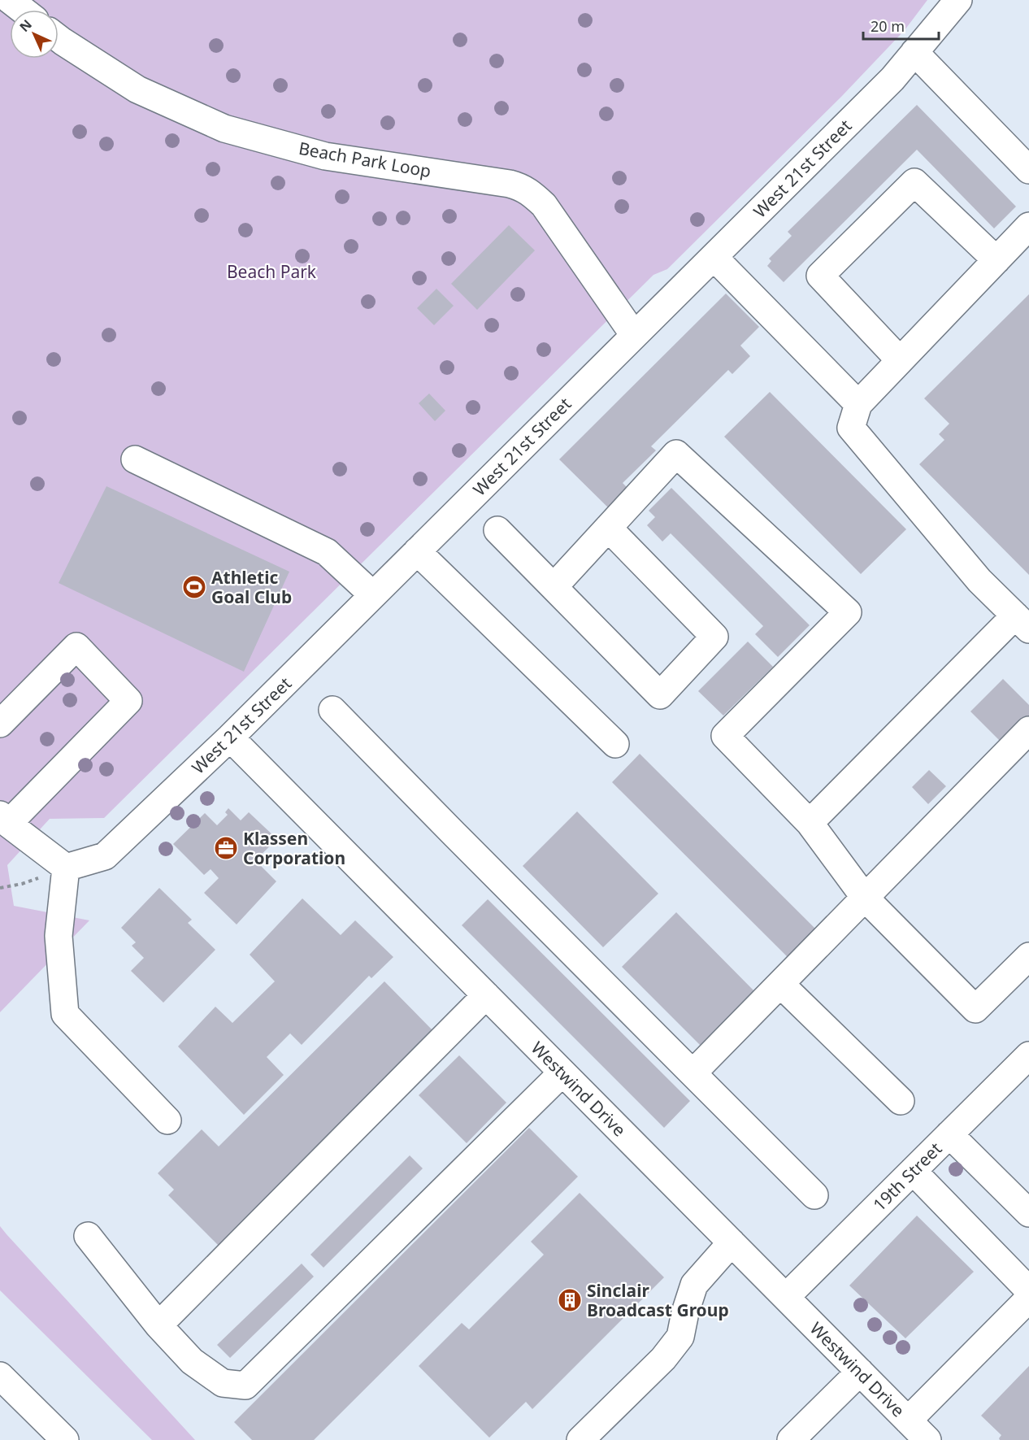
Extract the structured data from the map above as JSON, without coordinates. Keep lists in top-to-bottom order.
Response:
{
  "streets": {
    "main road": [
      "Beach Park Loop",
      "West 21st Street",
      "Westwind Drive",
      "19th Street"
    ]
  },
  "crossings": [
    ["Beach Park Loop", "West 21st Street"],
    ["West 21st Street", "Westwind Drive"],
    ["Westwind Drive", "19th Street"]
  ],
  "parks": ["Beach Park"],
  "places": {
    "sports": ["Athletic Goal Club"],
    "office": ["Klassen Corporation"],
    "building": ["Sinclair Broadcast Group"]
  },
  "scale_bar": "20 m",
  "north": "top left"
}
